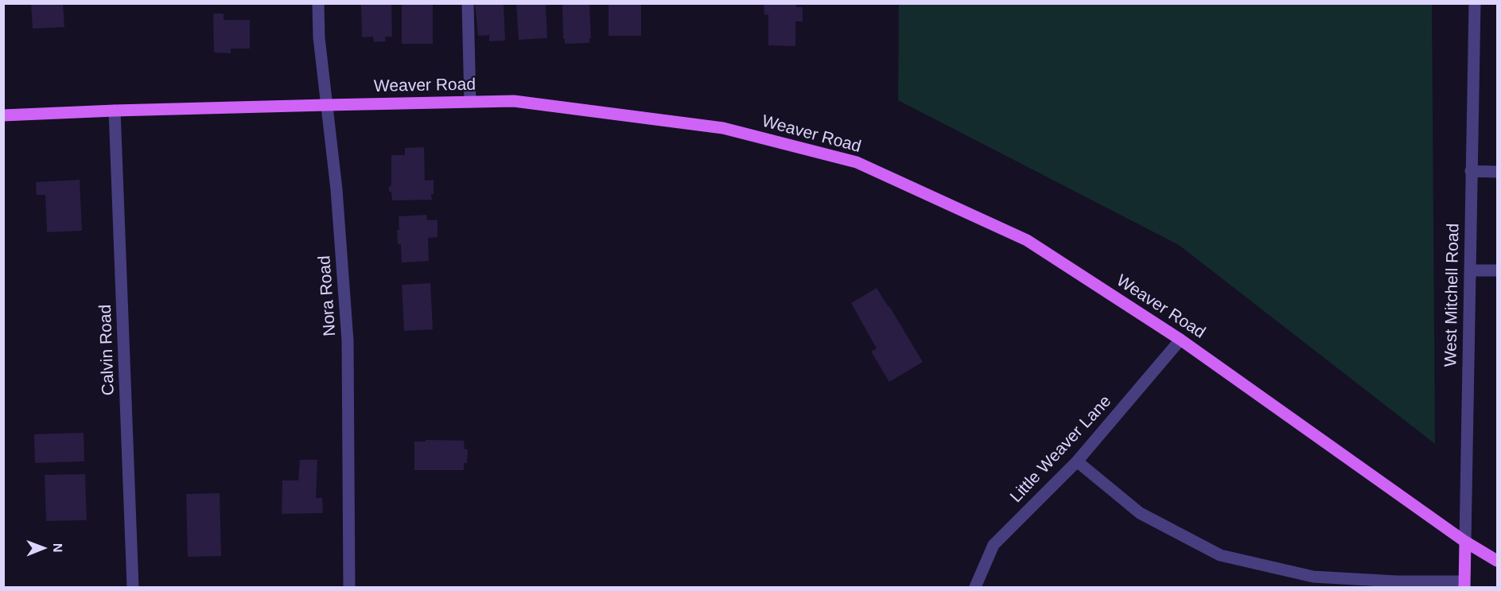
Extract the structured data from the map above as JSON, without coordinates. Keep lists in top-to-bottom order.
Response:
{
  "streets": {
    "main road": ["Weaver Road", "West Mitchell Road"],
    "street": ["Nora Road", "Calvin Road", "Little Weaver Lane"]
  },
  "crossings": [
    ["Weaver Road", "West Mitchell Road"],
    ["Weaver Road", "Nora Road"],
    ["Weaver Road", "Calvin Road"],
    ["Weaver Road", "Little Weaver Lane"]
  ],
  "north": "right"
}
